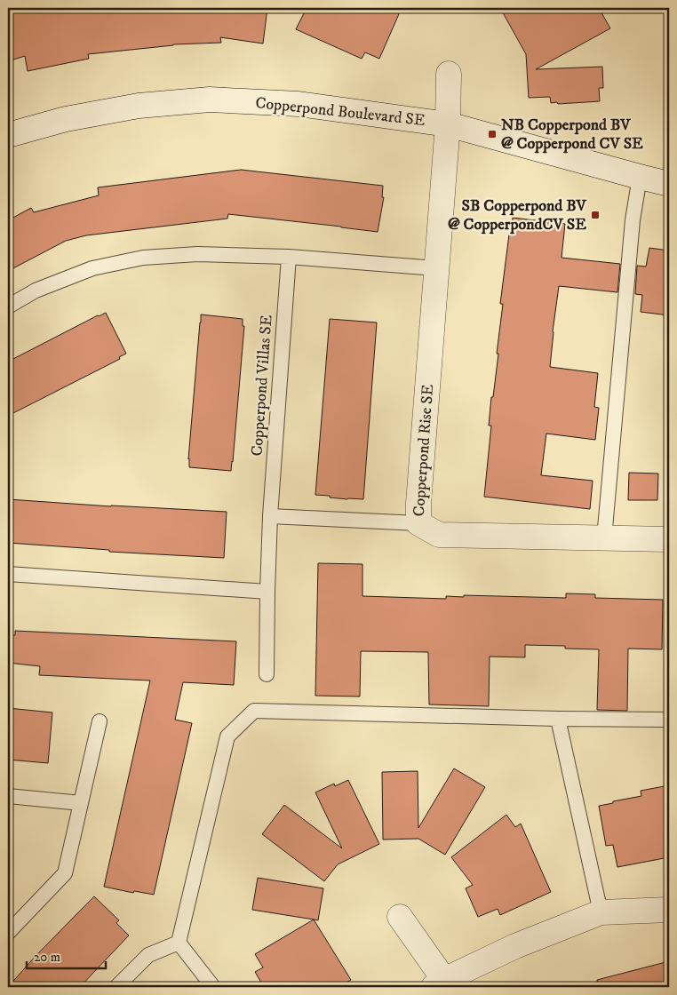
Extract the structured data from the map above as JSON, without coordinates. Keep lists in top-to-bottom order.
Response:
{
  "streets": {
    "street": ["Copperpond Boulevard SE", "Copperpond Rise SE"],
    "lane": ["Copperpond Villas SE"]
  },
  "crossings": [
    ["Copperpond Boulevard SE", "Copperpond Rise SE"]
  ],
  "places": {
    "transit": ["NB Copperpond BV @ Copperpond CV SE", "SB Copperpond BV @ CopperpondCV SE"]
  },
  "scale_bar": "20 m"
}
